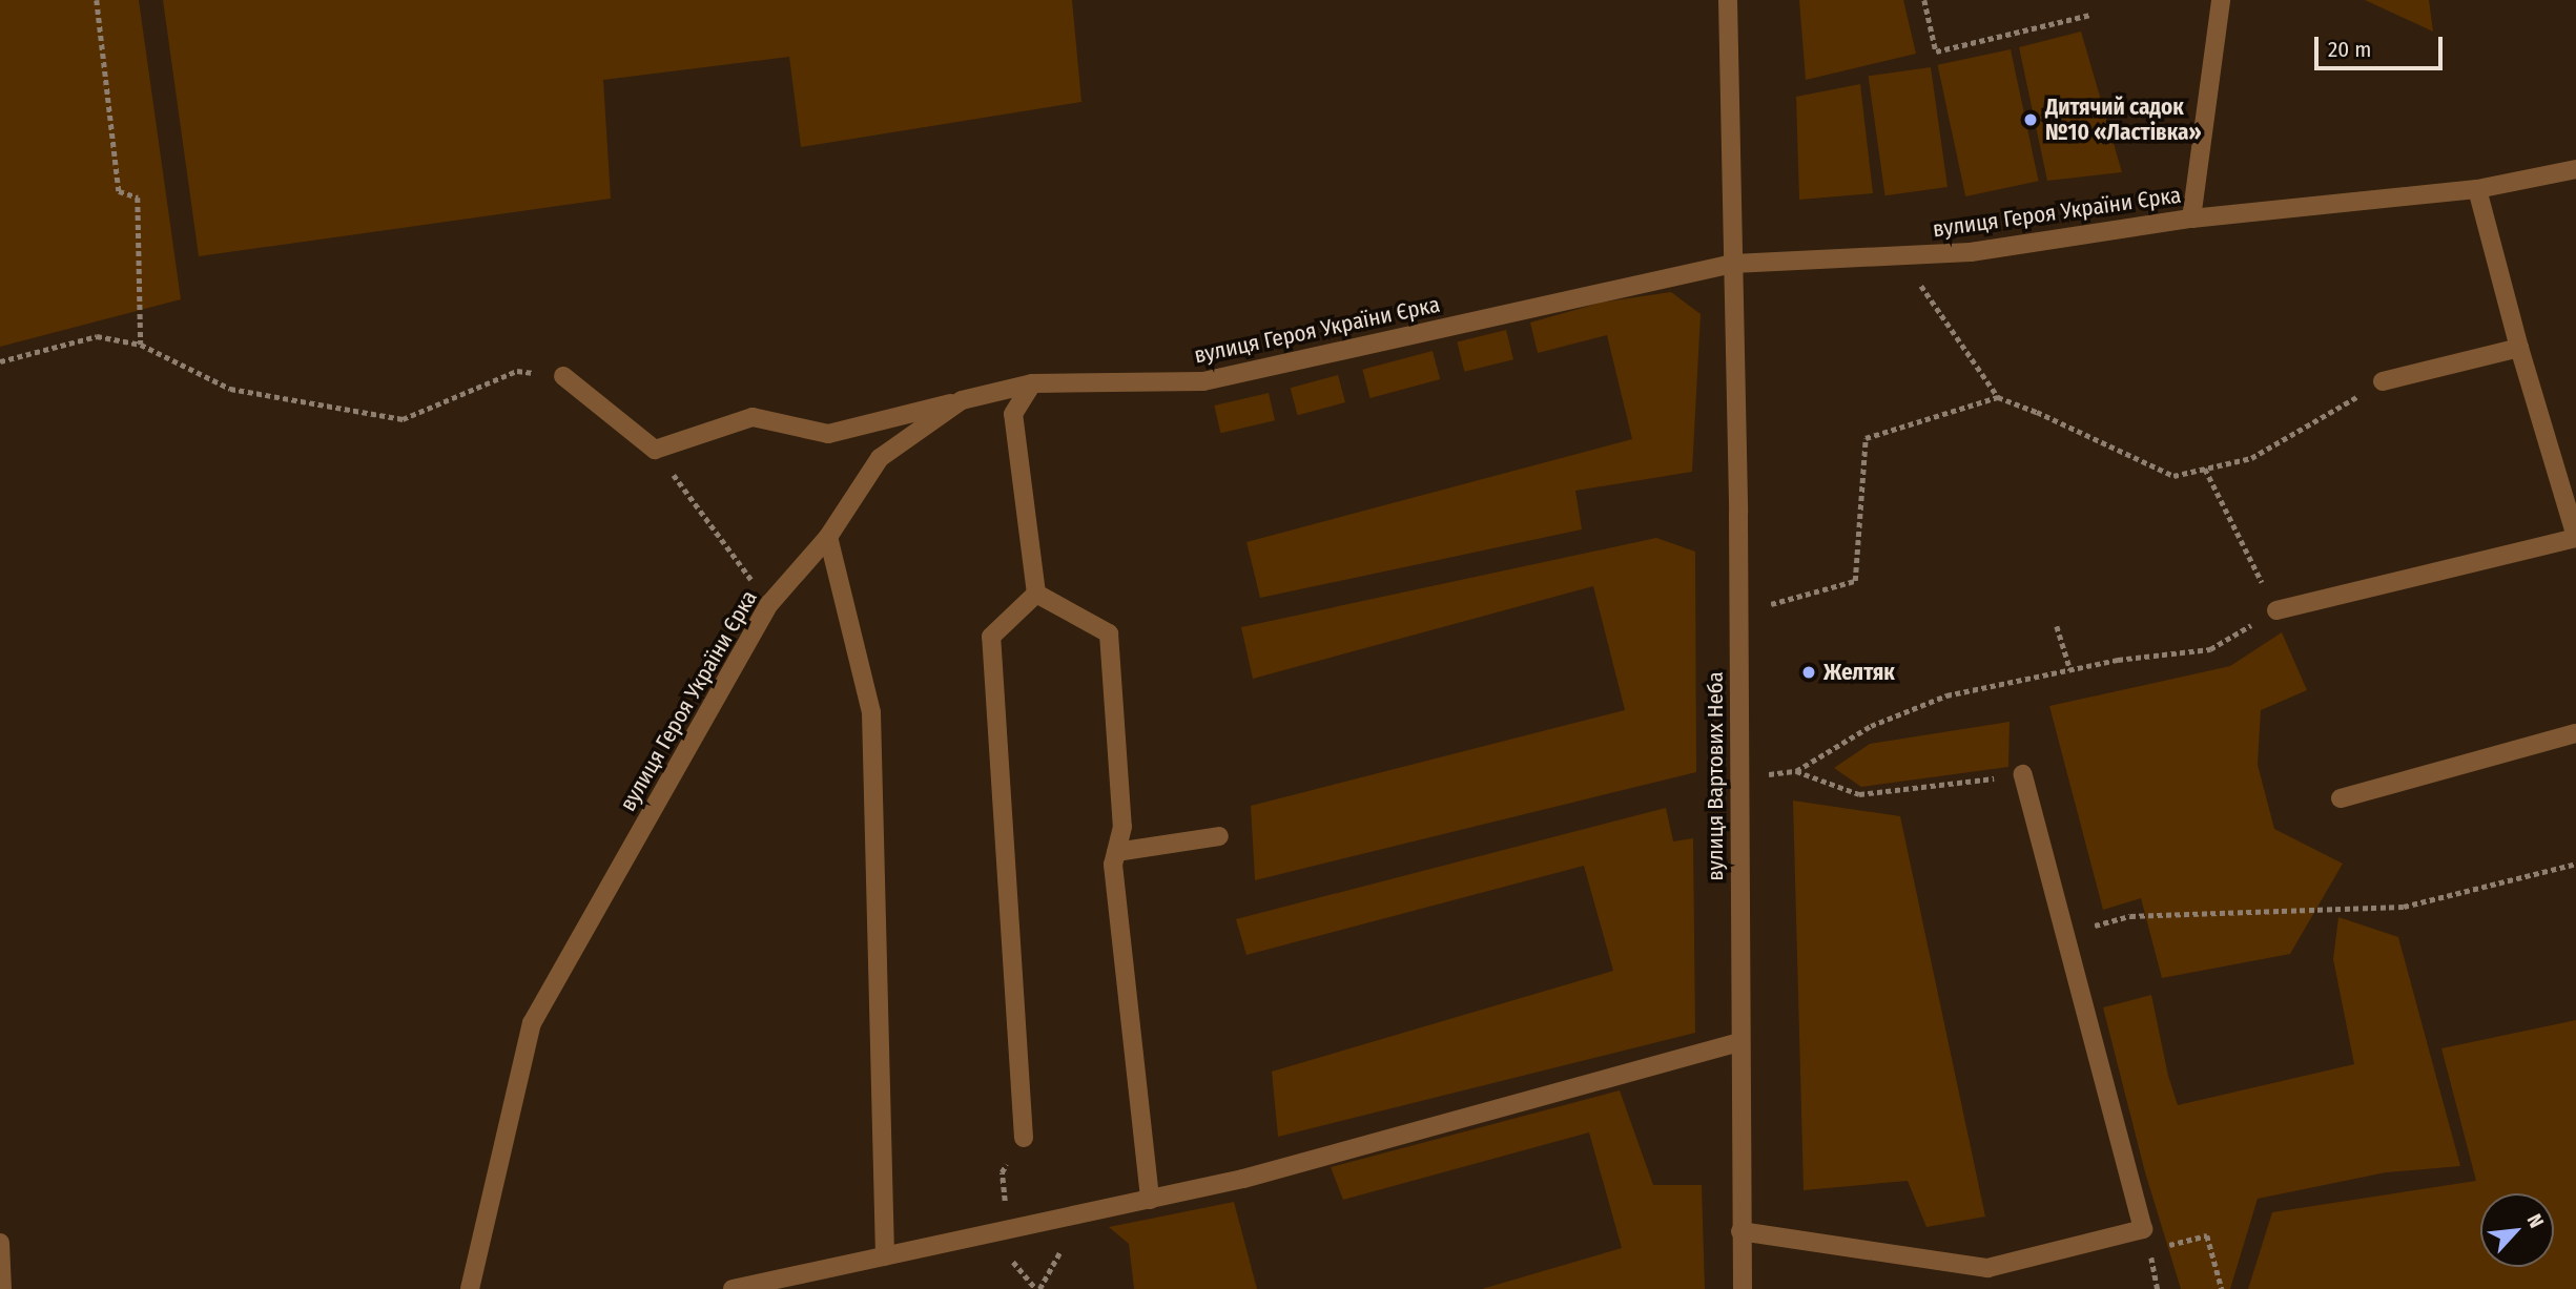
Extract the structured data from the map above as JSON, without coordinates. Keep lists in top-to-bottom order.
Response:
{
  "streets": {
    "street": ["вулиця Героя України Єрка", "вулиця Вартових Неба"]
  },
  "crossings": [
    ["вулиця Героя України Єрка", "вулиця Вартових Неба"]
  ],
  "places": ["Дитячий садок №10 «Ластівка»", "Желтяк"],
  "scale_bar": "20 m",
  "north": "top right"
}
